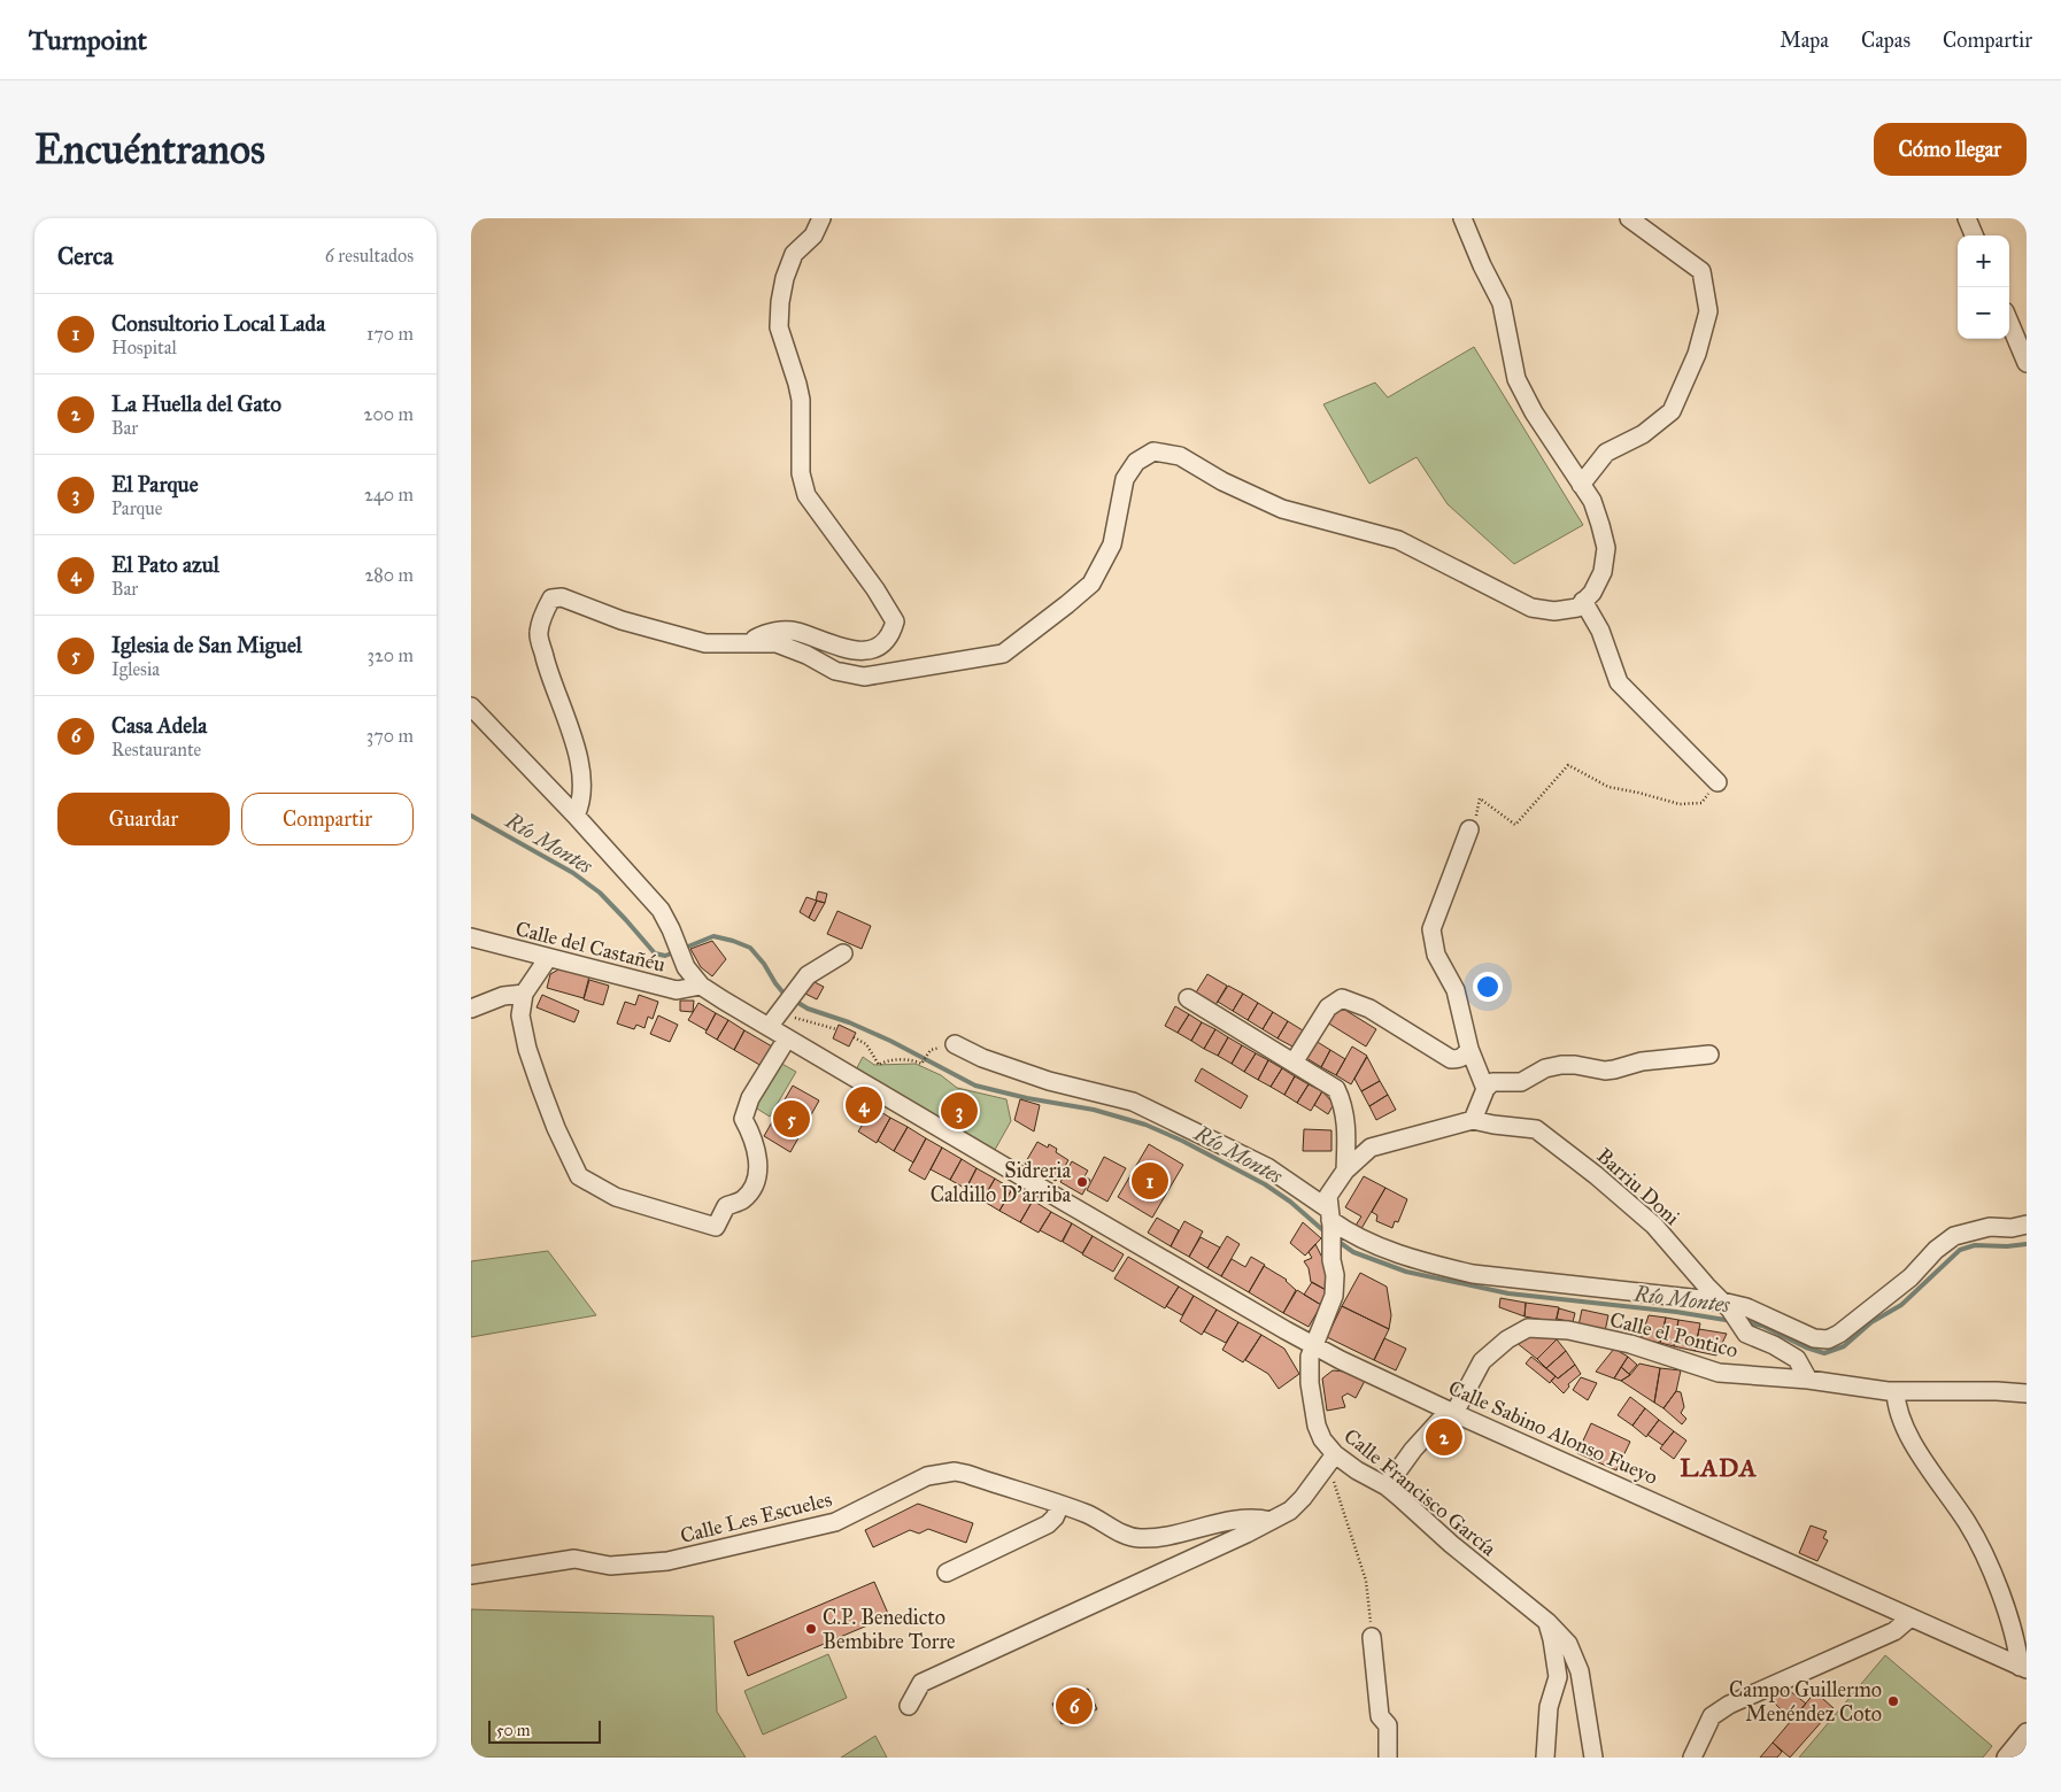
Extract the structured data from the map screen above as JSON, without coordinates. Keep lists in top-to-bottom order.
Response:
{
  "streets": {
    "street": [
      "Calle del Castañéu",
      "Barriu Doni",
      "Calle el Pontico",
      "Calle Sabino Alonso Fueyo",
      "Calle Francisco García",
      "Calle Les Escueles"
    ]
  },
  "crossings": [
    ["Calle del Castañéu", "Calle Sabino Alonso Fueyo"],
    ["Barriu Doni", "Calle el Pontico"],
    ["Barriu Doni", "Calle Sabino Alonso Fueyo"],
    ["Barriu Doni", "Calle Francisco García"],
    ["Calle el Pontico", "Calle Sabino Alonso Fueyo"],
    ["Calle el Pontico", "Calle Francisco García"],
    ["Calle Sabino Alonso Fueyo", "Calle Francisco García"]
  ],
  "districts": ["LADA"],
  "water": ["Río Montes"],
  "places": ["Sidreria Caldillo D'arriba", "C.P. Benedicto Bembibre Torre", "Campo Guillermo Menéndez Coto"],
  "scale_bar": "50 m",
  "page": {
    "header": "Turnpoint",
    "nav": ["Mapa", "Capas", "Compartir"],
    "buttons": [
      "Cómo llegar",
      ["Guardar", "Compartir"]
    ],
    "title": "Encuéntranos",
    "heading": ["Cerca", "6 resultados"],
    "map_buttons": ["+", "−"],
    "list": [
      {
        "mark": "1",
        "name": "Consultorio Local Lada",
        "note": "Hospital",
        "value": "170 m"
      },
      {
        "mark": "2",
        "name": "La Huella del Gato",
        "note": "Bar",
        "value": "200 m"
      },
      {
        "mark": "3",
        "name": "El Parque",
        "note": "Parque",
        "value": "240 m"
      },
      {
        "mark": "4",
        "name": "El Pato azul",
        "note": "Bar",
        "value": "280 m"
      },
      {
        "mark": "5",
        "name": "Iglesia de San Miguel",
        "note": "Iglesia",
        "value": "320 m"
      },
      {
        "mark": "6",
        "name": "Casa Adela",
        "note": "Restaurante",
        "value": "370 m"
      }
    ],
    "pins": [
      "4",
      "3",
      "5",
      "1",
      "2",
      "6"
    ],
    "scale": "50 m"
  }
}
